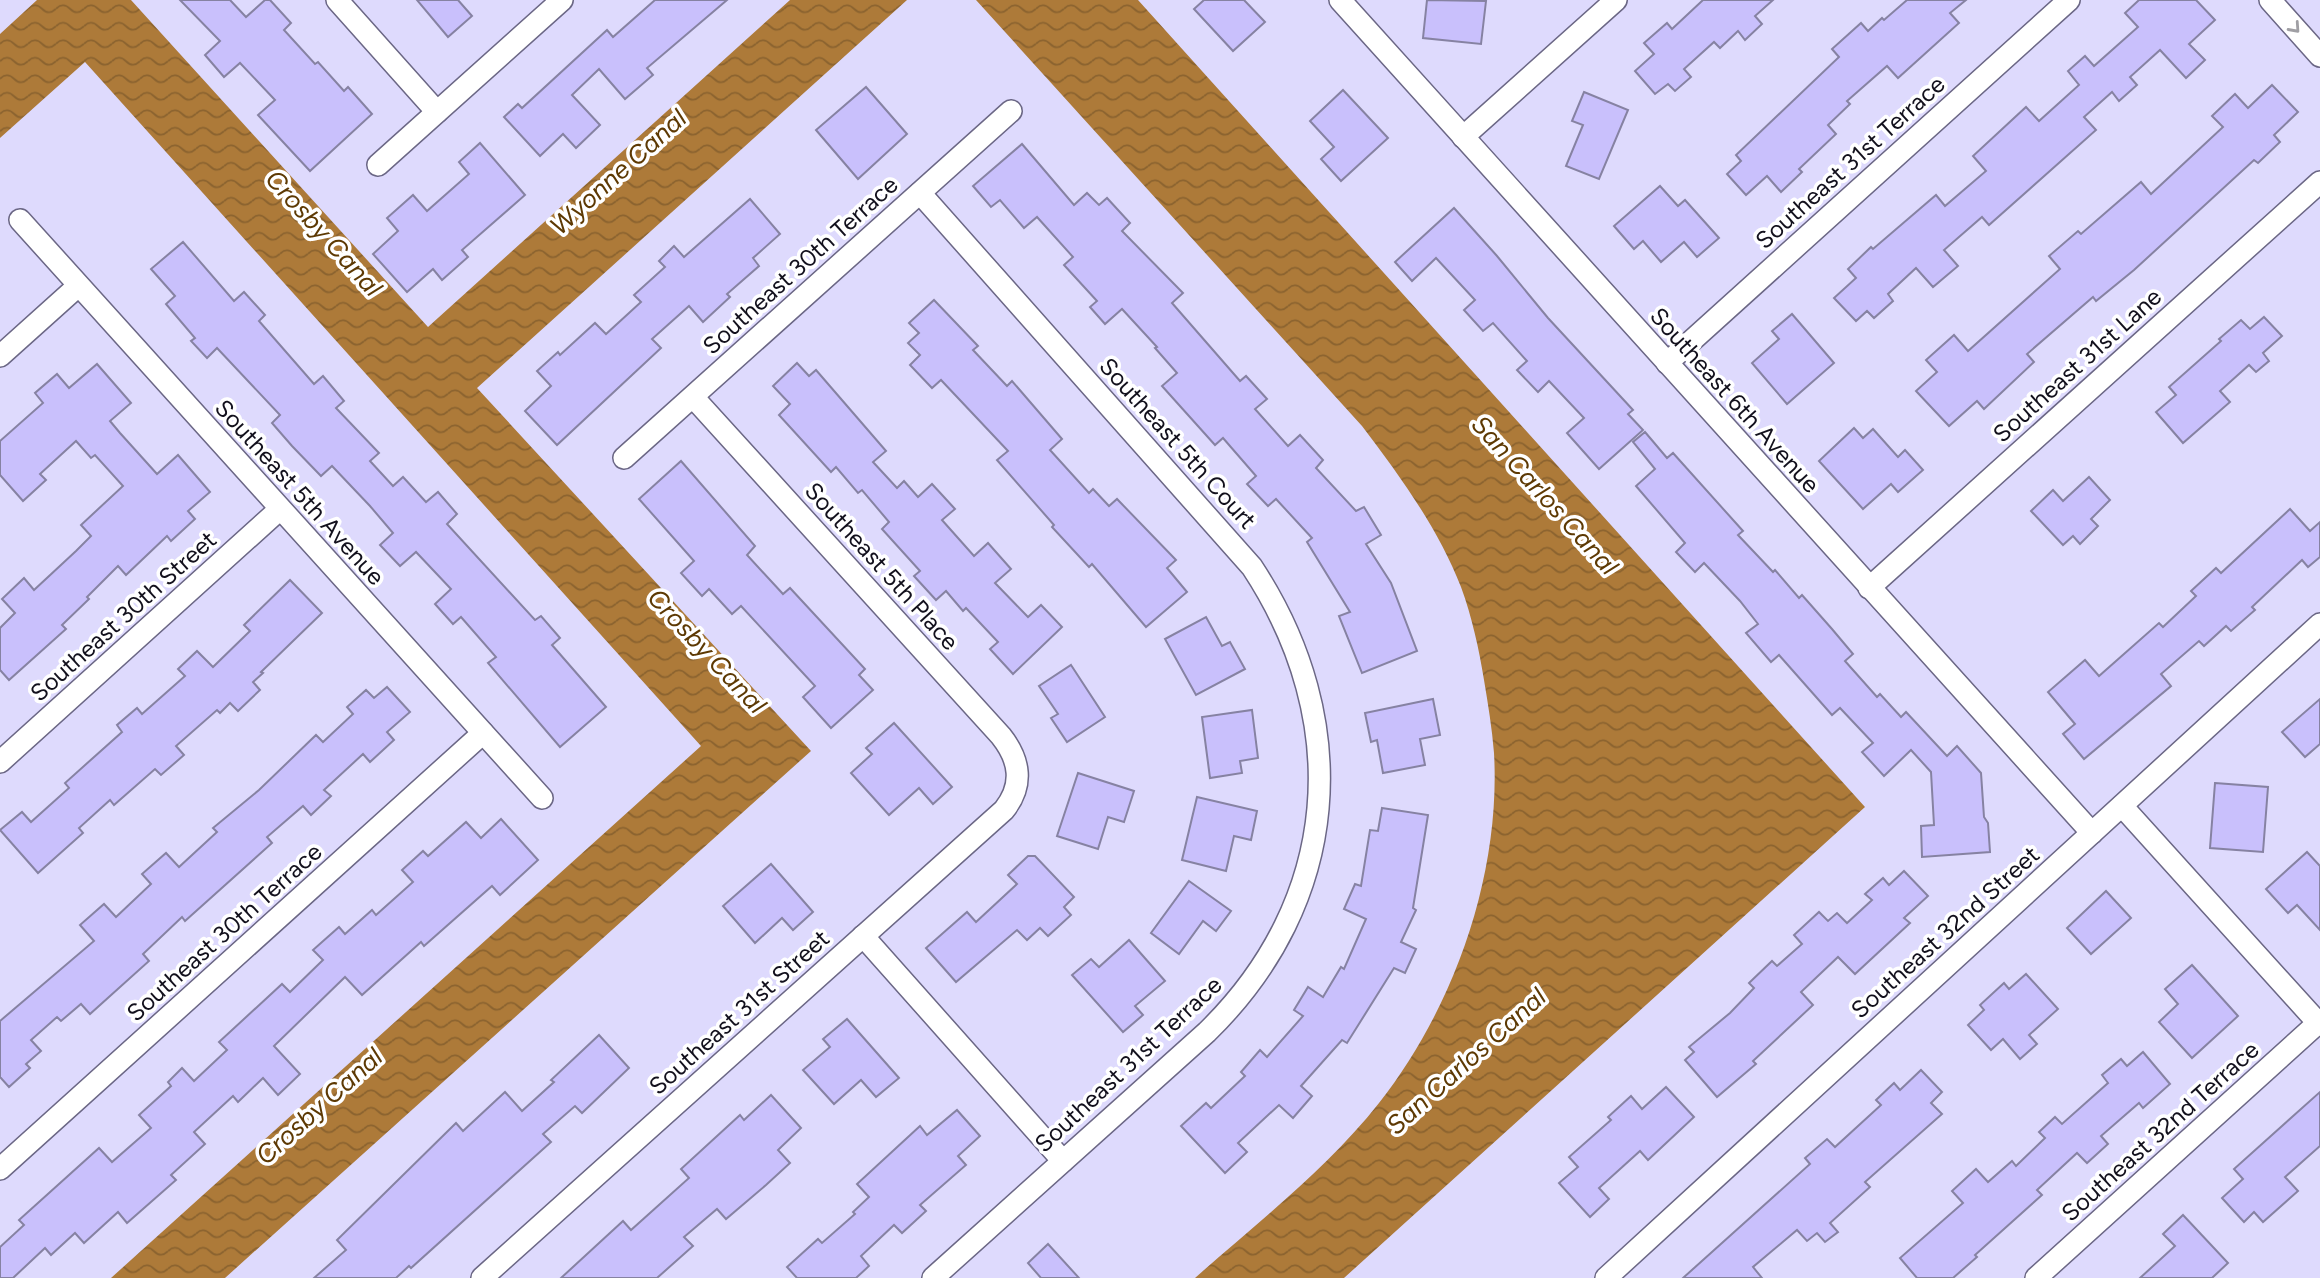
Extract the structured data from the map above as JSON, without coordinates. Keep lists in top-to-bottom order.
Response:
{
  "streets": {
    "street": [
      "Southeast 31st Terrace",
      "Southeast 30th Terrace",
      "Southeast 31st Lane",
      "Southeast 6th Avenue",
      "Southeast 5th Court",
      "Southeast 5th Avenue",
      "Southeast 5th Place",
      "Southeast 30th Street",
      "Southeast 32nd Street",
      "Southeast 31st Street",
      "Southeast 32nd Terrace"
    ]
  },
  "crossings": [
    ["Southeast 31st Terrace", "Southeast 6th Avenue"],
    ["Southeast 31st Terrace", "Southeast 5th Court"],
    ["Southeast 30th Terrace", "Southeast 5th Court"],
    ["Southeast 30th Terrace", "Southeast 5th Avenue"],
    ["Southeast 30th Terrace", "Southeast 5th Place"],
    ["Southeast 31st Lane", "Southeast 6th Avenue"],
    ["Southeast 6th Avenue", "Southeast 32nd Street"],
    ["Southeast 5th Avenue", "Southeast 30th Street"],
    ["Southeast 5th Place", "Southeast 31st Street"]
  ],
  "water": ["Wyonne Canal", "Crosby Canal", "San Carlos Canal"]
}
